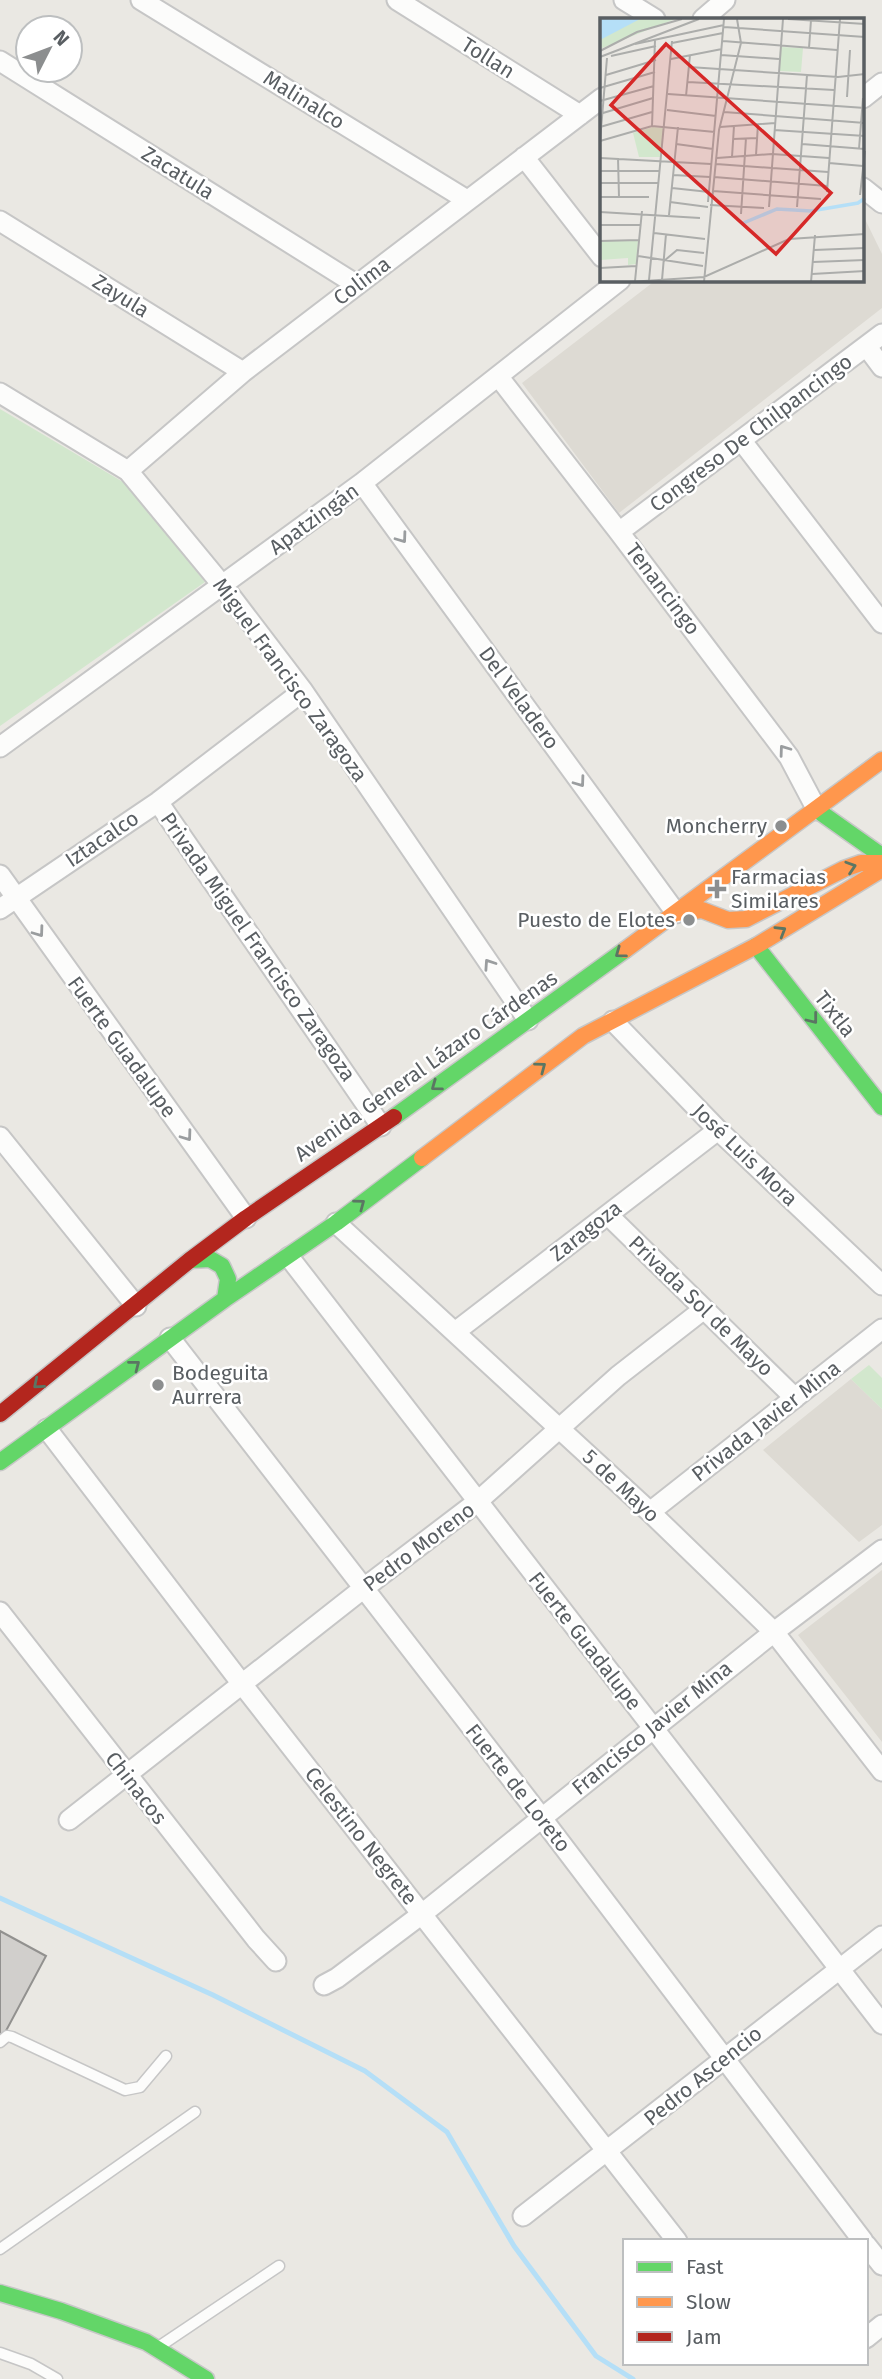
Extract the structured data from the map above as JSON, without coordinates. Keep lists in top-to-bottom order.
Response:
{
  "streets": {
    "street": [
      "Tollan",
      "Malinalco",
      "Zacatula",
      "Colima",
      "Zayula",
      "Congreso De Chilpancingo",
      "Apatzingán",
      "Tenancingo",
      "Miguel Francisco Zaragoza",
      "Del Veladero",
      "Iztacalco",
      "Privada Miguel Francisco Zaragoza",
      "Tixtla",
      "Fuerte Guadalupe",
      "Avenida General Lázaro Cárdenas",
      "José Luis Mora",
      "Zaragoza",
      "Privada Sol de Mayo",
      "Privada Javier Mina",
      "5 de Mayo",
      "Pedro Moreno",
      "Francisco Javier Mina",
      "Chinacos",
      "Fuerte de Loreto",
      "Celestino Negrete",
      "Pedro Ascencio"
    ]
  },
  "crossings": [
    ["Tollan", "Colima"],
    ["Malinalco", "Colima"],
    ["Zacatula", "Colima"],
    ["Colima", "Zayula"],
    ["Colima", "Miguel Francisco Zaragoza"],
    ["Congreso De Chilpancingo", "Tenancingo"],
    ["Apatzingán", "Tenancingo"],
    ["Apatzingán", "Miguel Francisco Zaragoza"],
    ["Apatzingán", "Del Veladero"],
    ["Tenancingo", "Avenida General Lázaro Cárdenas"],
    ["Miguel Francisco Zaragoza", "Iztacalco"],
    ["Miguel Francisco Zaragoza", "Avenida General Lázaro Cárdenas"],
    ["Del Veladero", "Avenida General Lázaro Cárdenas"],
    ["Iztacalco", "Privada Miguel Francisco Zaragoza"],
    ["Iztacalco", "Fuerte Guadalupe"],
    ["Privada Miguel Francisco Zaragoza", "Avenida General Lázaro Cárdenas"],
    ["Fuerte Guadalupe", "Avenida General Lázaro Cárdenas"],
    ["Fuerte Guadalupe", "Pedro Moreno"],
    ["Fuerte Guadalupe", "Francisco Javier Mina"],
    ["Fuerte Guadalupe", "Pedro Ascencio"],
    ["José Luis Mora", "Zaragoza"],
    ["Zaragoza", "Privada Sol de Mayo"],
    ["Zaragoza", "5 de Mayo"],
    ["Privada Sol de Mayo", "Privada Javier Mina"],
    ["Privada Sol de Mayo", "Pedro Moreno"],
    ["Privada Javier Mina", "5 de Mayo"],
    ["5 de Mayo", "Pedro Moreno"],
    ["5 de Mayo", "Francisco Javier Mina"],
    ["Pedro Moreno", "Chinacos"],
    ["Pedro Moreno", "Fuerte de Loreto"],
    ["Pedro Moreno", "Celestino Negrete"],
    ["Francisco Javier Mina", "Fuerte de Loreto"],
    ["Francisco Javier Mina", "Celestino Negrete"],
    ["Fuerte de Loreto", "Pedro Ascencio"],
    ["Celestino Negrete", "Pedro Ascencio"]
  ],
  "one_way": ["Miguel Francisco Zaragoza", "Del Veladero", "Tixtla"],
  "places": {
    "other": ["Moncherry", "Puesto de Elotes", "Bodeguita Aurrera"],
    "health": ["Farmacias Similares"]
  },
  "legend": ["Fast", "Slow", "Jam"],
  "north": "top right"
}
